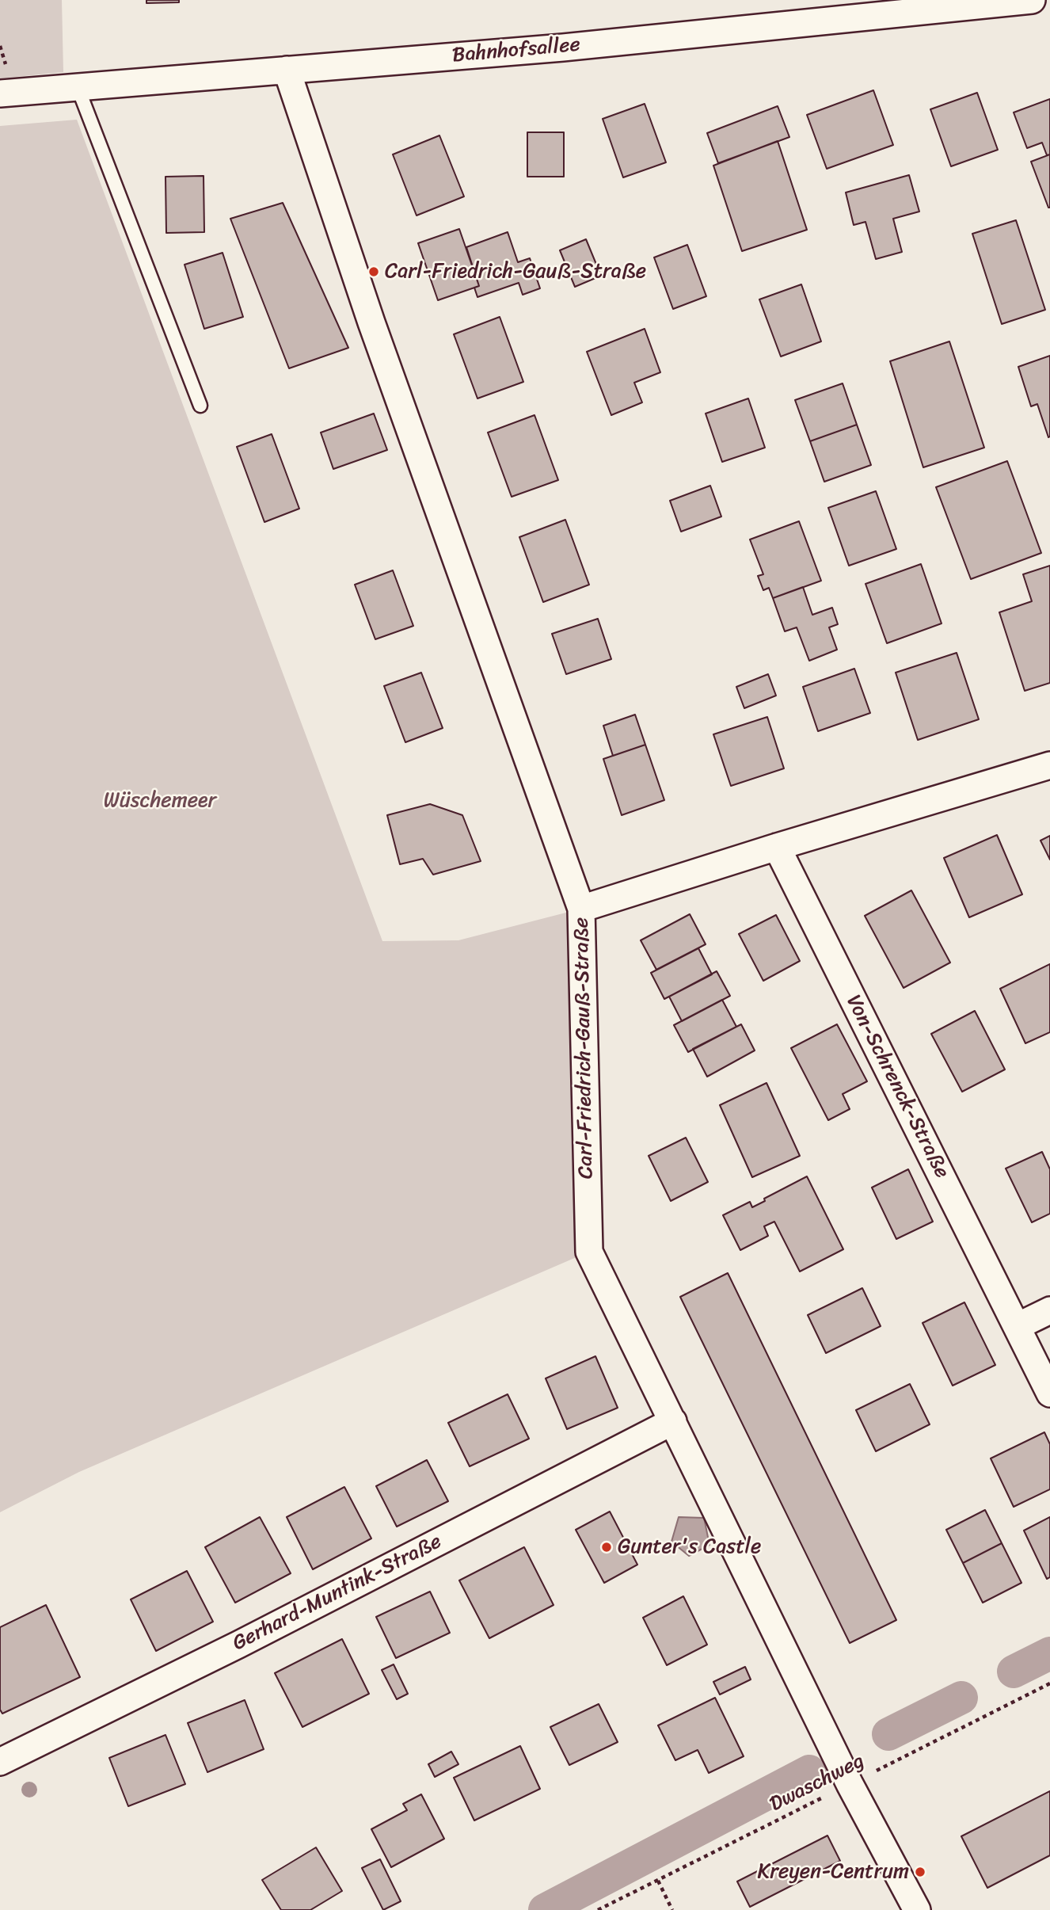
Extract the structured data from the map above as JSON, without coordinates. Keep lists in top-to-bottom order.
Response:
{
  "streets": {
    "street": [
      "Bahnhofsallee",
      "Carl-Friedrich-Gauß-Straße",
      "Von-Schrenck-Straße",
      "Gerhard-Muntink-Straße"
    ],
    "path": ["Dwaschweg"]
  },
  "crossings": [
    ["Bahnhofsallee", "Carl-Friedrich-Gauß-Straße"],
    ["Carl-Friedrich-Gauß-Straße", "Gerhard-Muntink-Straße"],
    ["Carl-Friedrich-Gauß-Straße", "Dwaschweg"]
  ],
  "parks": ["Wüschemeer"],
  "places": ["Carl-Friedrich-Gauß-Straße", "Gunter's Castle", "Kreyen-Centrum"]
}
